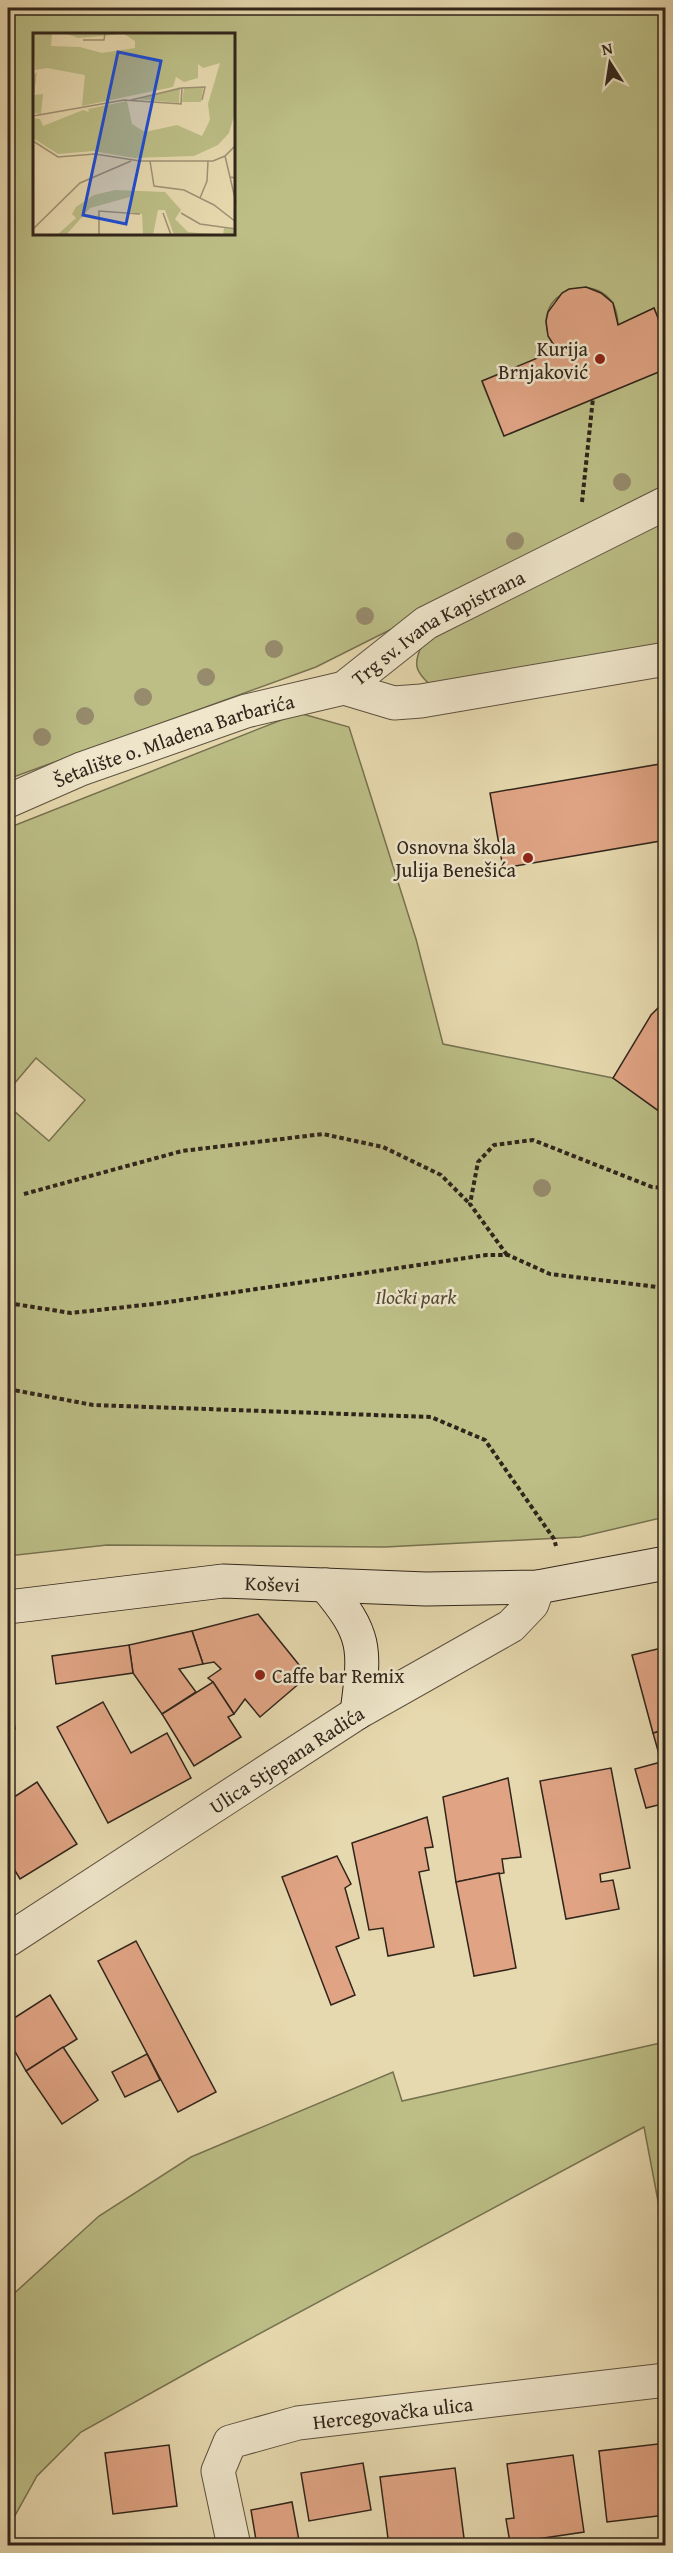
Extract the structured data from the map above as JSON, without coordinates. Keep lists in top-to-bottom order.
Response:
{
  "streets": {
    "street": [
      "Trg sv. Ivana Kapistrana",
      "Šetalište o. Mladena Barbarića",
      "Koševi",
      "Ulica Stjepana Radića",
      "Hercegovačka ulica"
    ]
  },
  "crossings": [
    ["Trg sv. Ivana Kapistrana", "Šetalište o. Mladena Barbarića"],
    ["Koševi", "Ulica Stjepana Radića"]
  ],
  "parks": ["Iločki park"],
  "places": ["Kurija Brnjaković", "Osnovna škola Julija Benešića", "Caffe bar Remix"],
  "north": "top"
}
